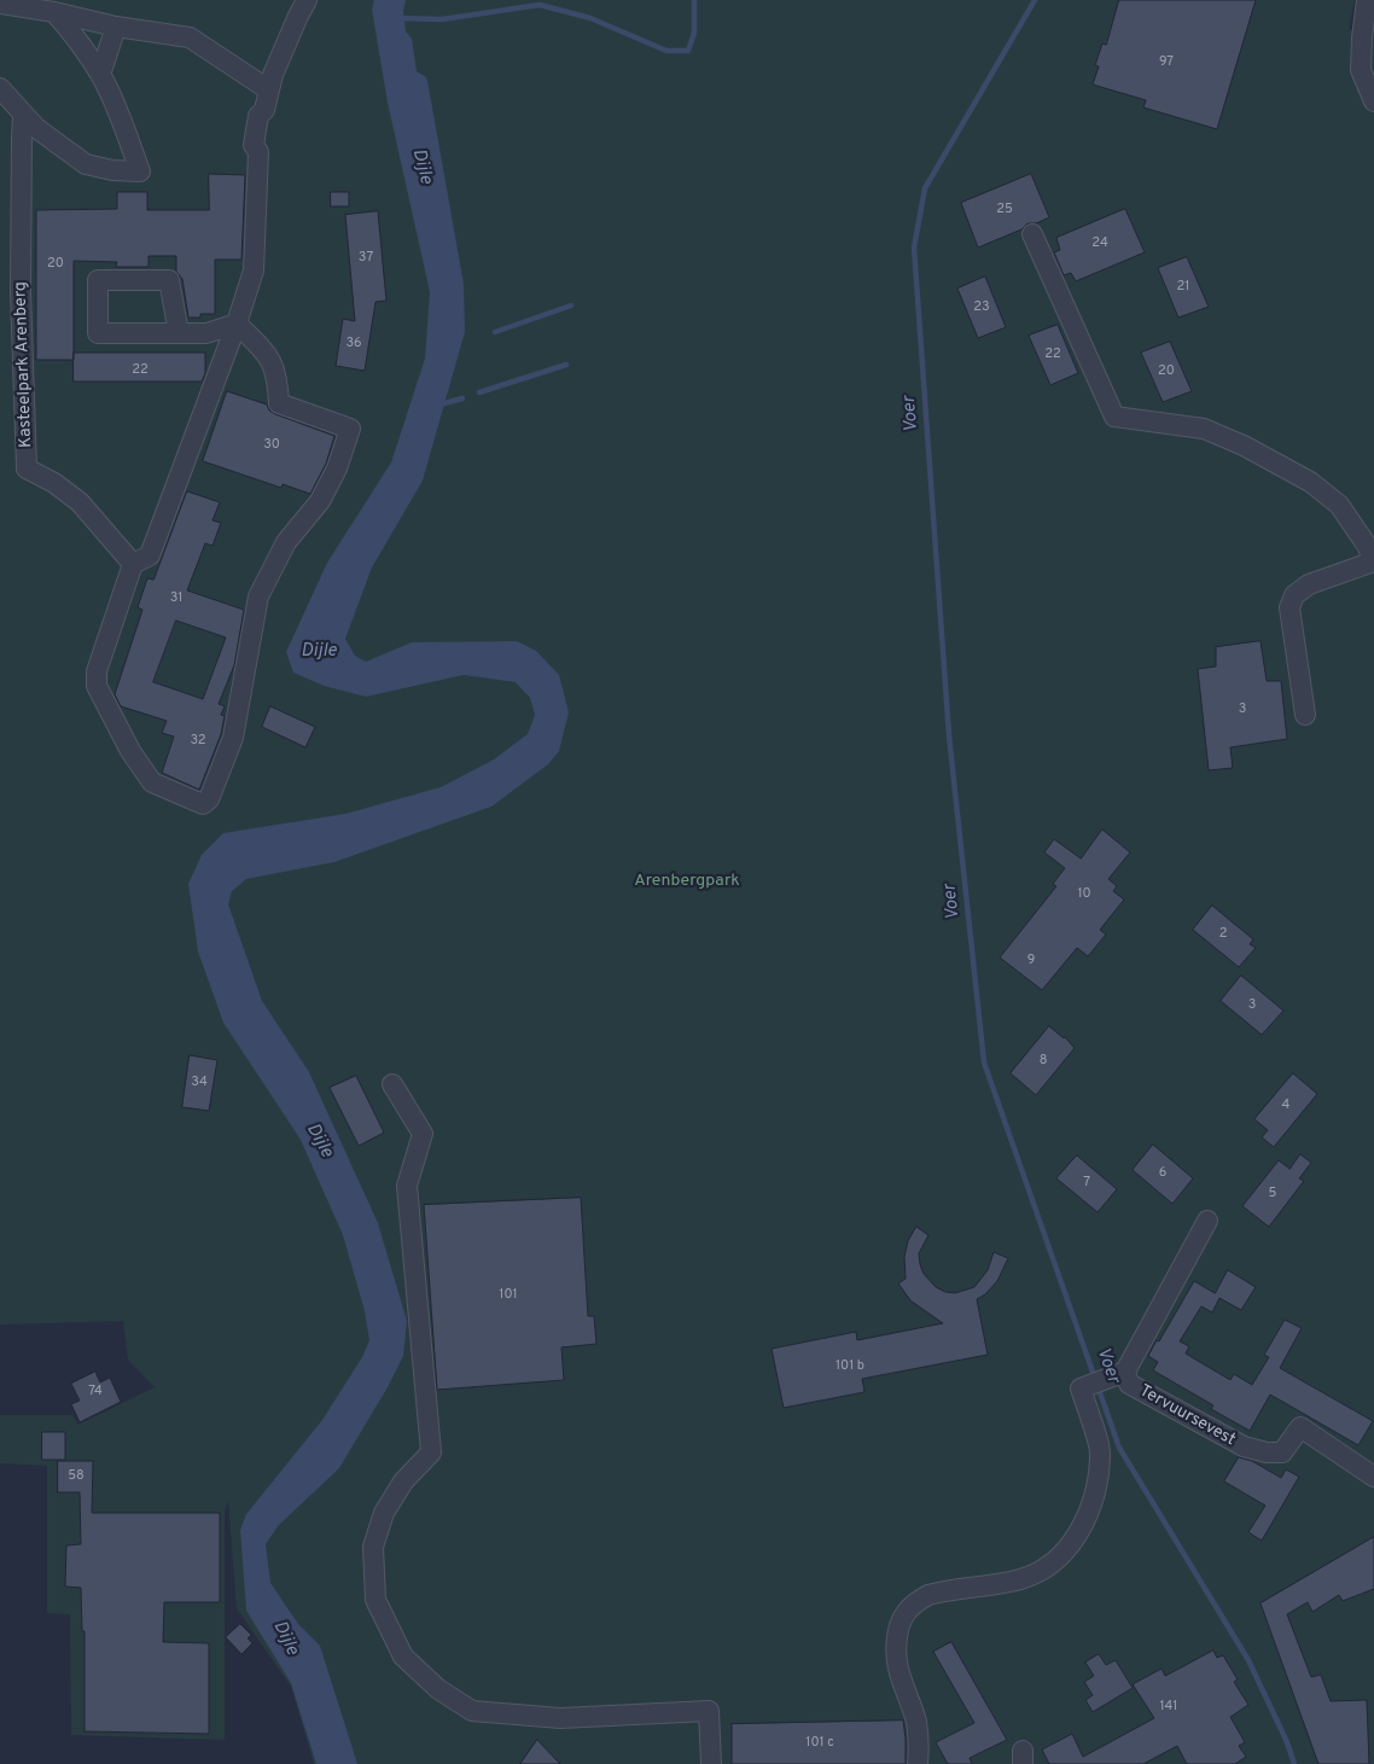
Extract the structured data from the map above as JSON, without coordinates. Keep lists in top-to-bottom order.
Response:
{
  "streets": {
    "street": ["Kasteelpark Arenberg", "Tervuursevest"]
  },
  "water": ["Dijle", "Voer"],
  "parks": ["Arenbergpark"],
  "house_numbers": [
    "97",
    "25",
    "24",
    "37",
    "20",
    "21",
    "23",
    "36",
    "22",
    "22",
    "20",
    "30",
    "31",
    "3",
    "32",
    "10",
    "2",
    "9",
    "3",
    "8",
    "34",
    "4",
    "6",
    "7",
    "5",
    "101",
    "101 b",
    "74",
    "58",
    "141",
    "101 c"
  ]
}
